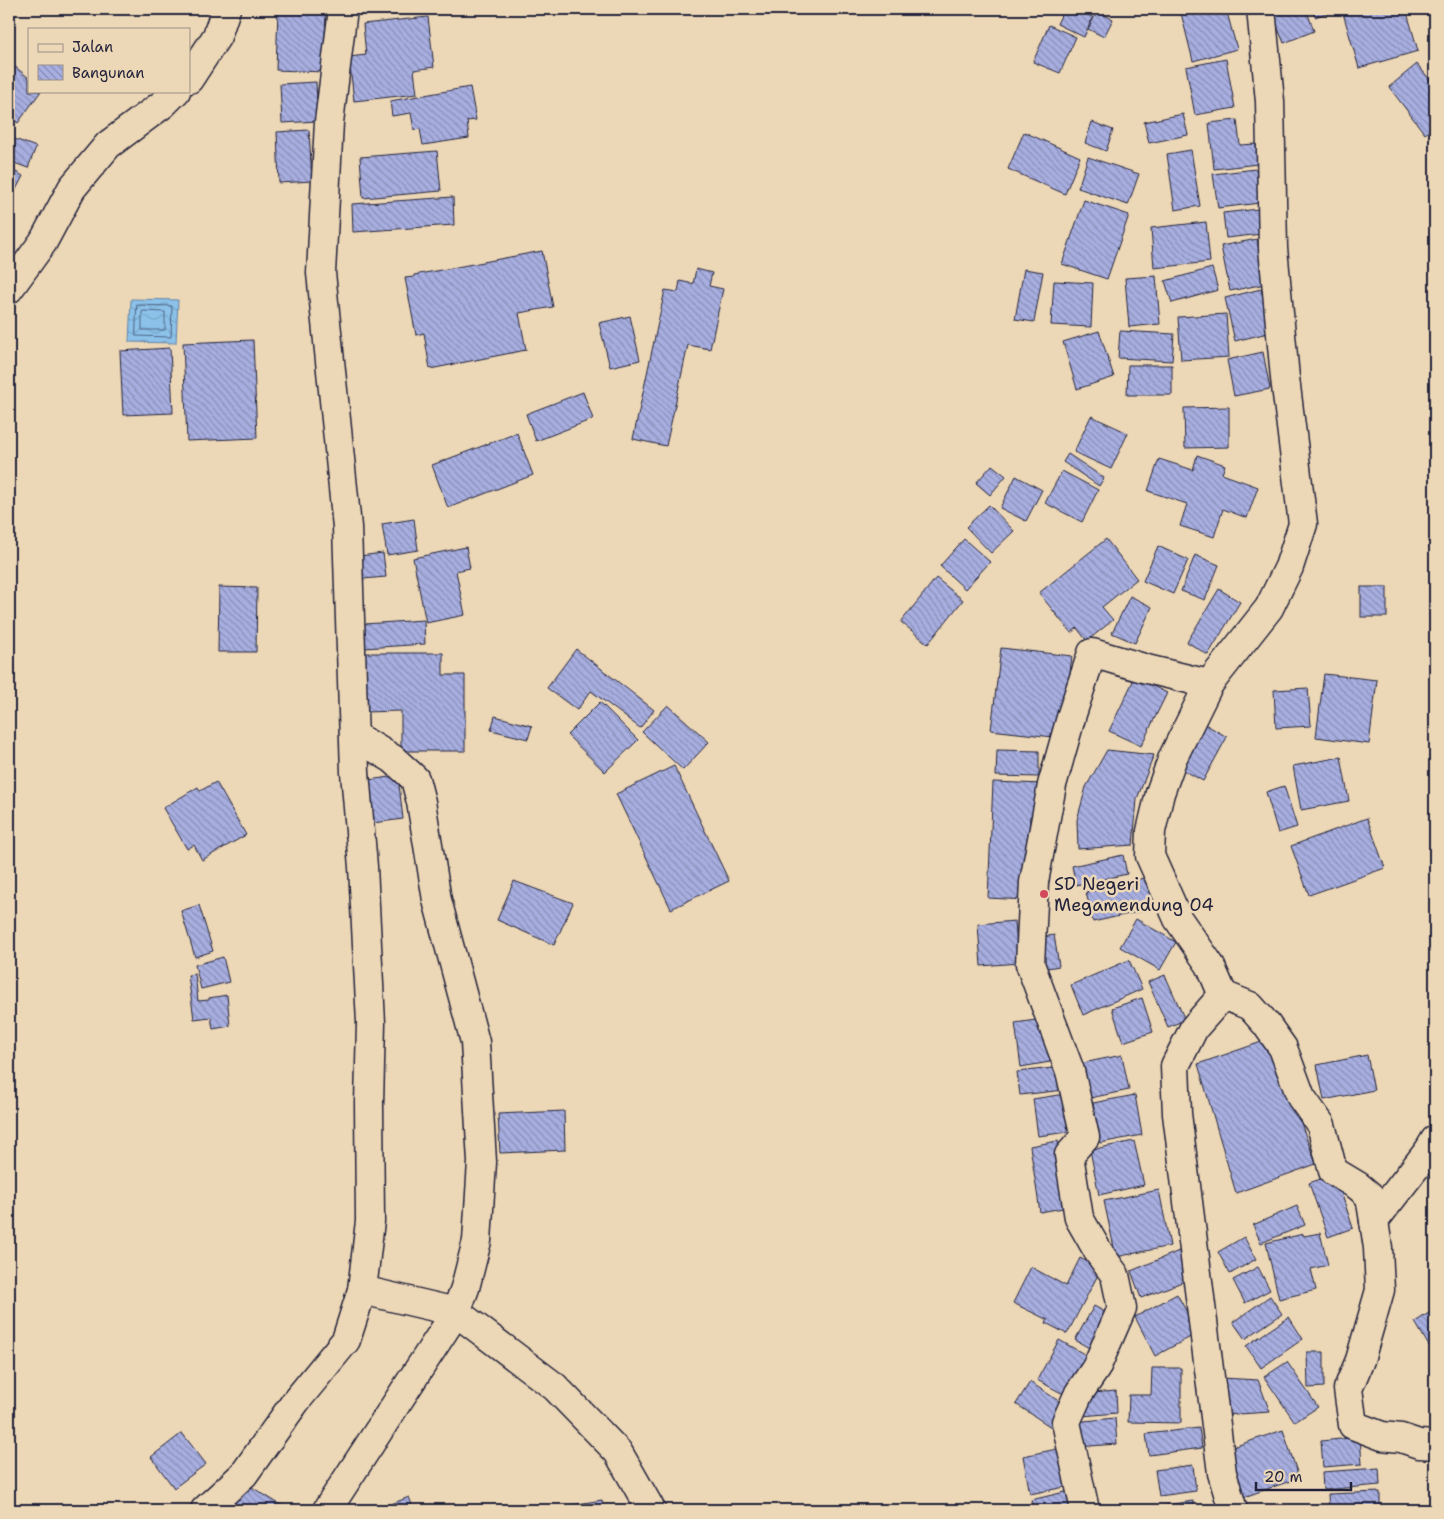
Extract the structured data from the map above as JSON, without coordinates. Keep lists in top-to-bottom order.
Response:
{
  "places": ["SD Negeri Megamendung 04"],
  "legend": ["Jalan", "Bangunan"],
  "scale_bar": "20 m"
}
